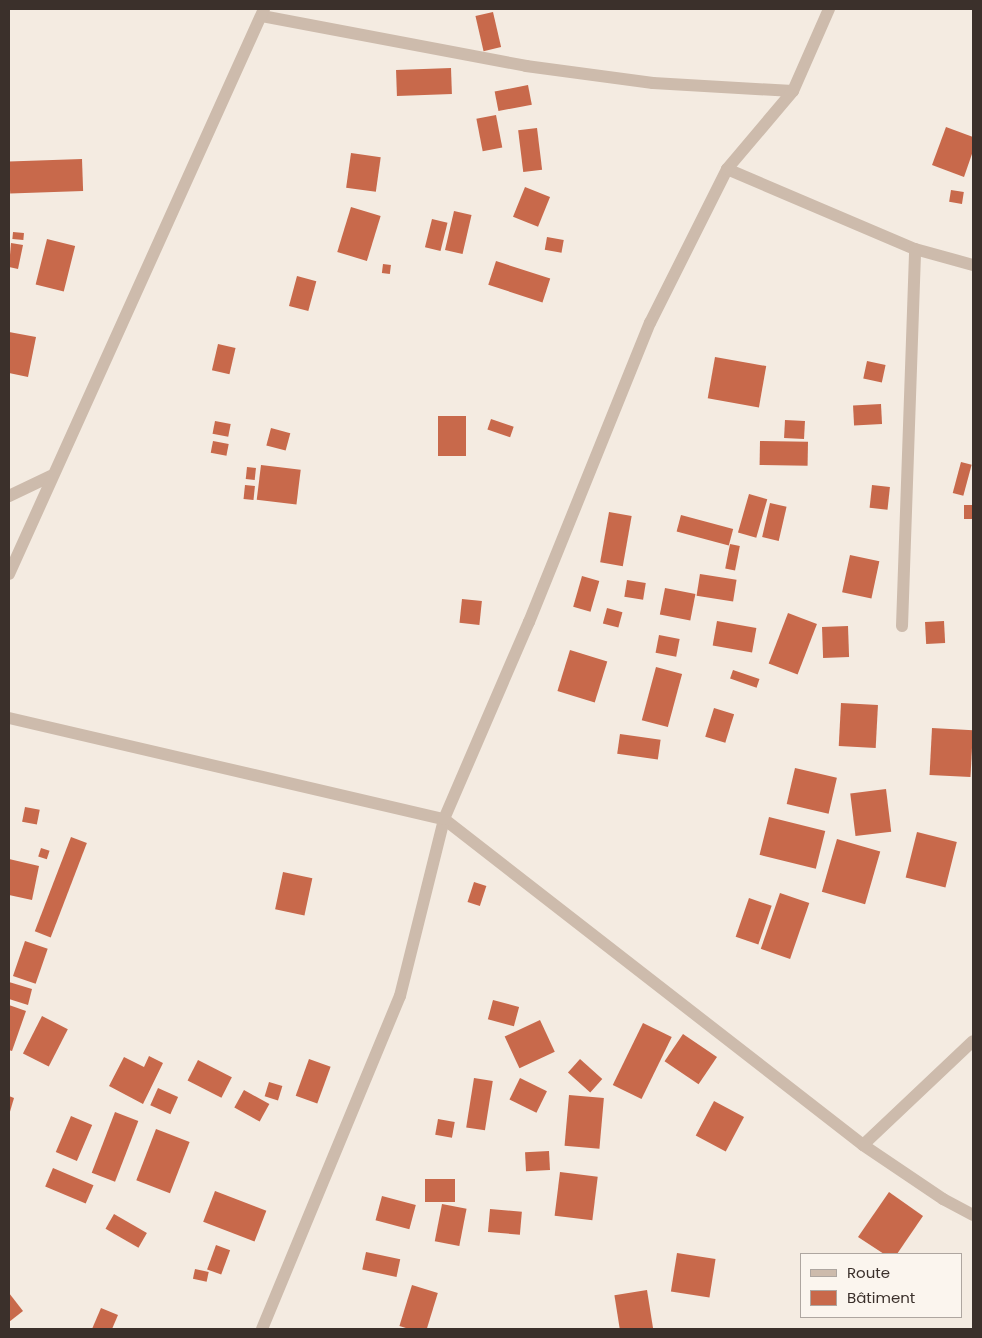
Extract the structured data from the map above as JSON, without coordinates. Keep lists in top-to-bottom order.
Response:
{
  "legend": ["Route", "Bâtiment"]
}
